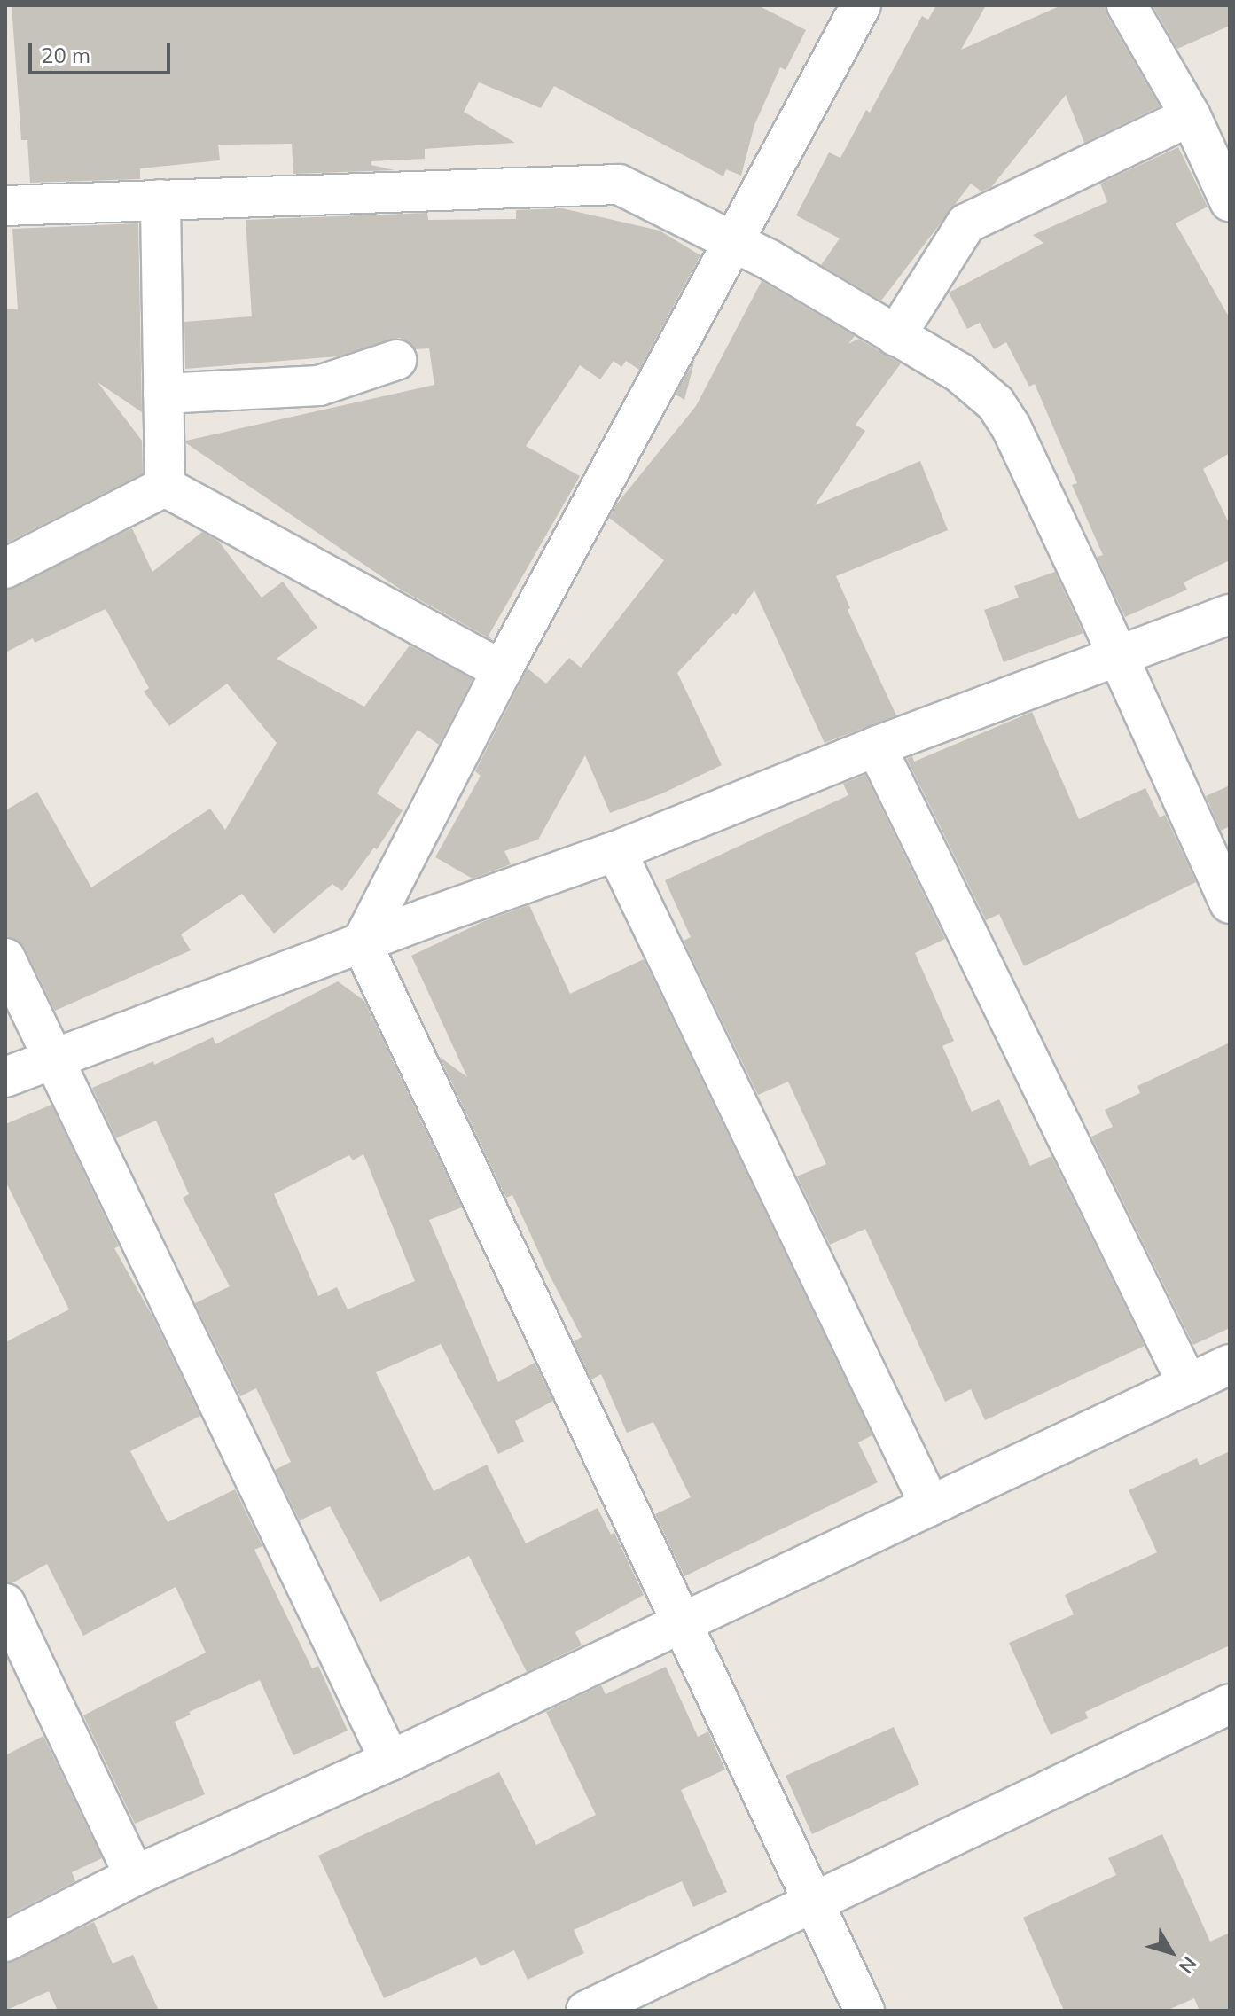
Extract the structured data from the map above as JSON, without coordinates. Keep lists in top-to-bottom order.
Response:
{
  "scale_bar": "20 m",
  "north": "bottom right"
}
